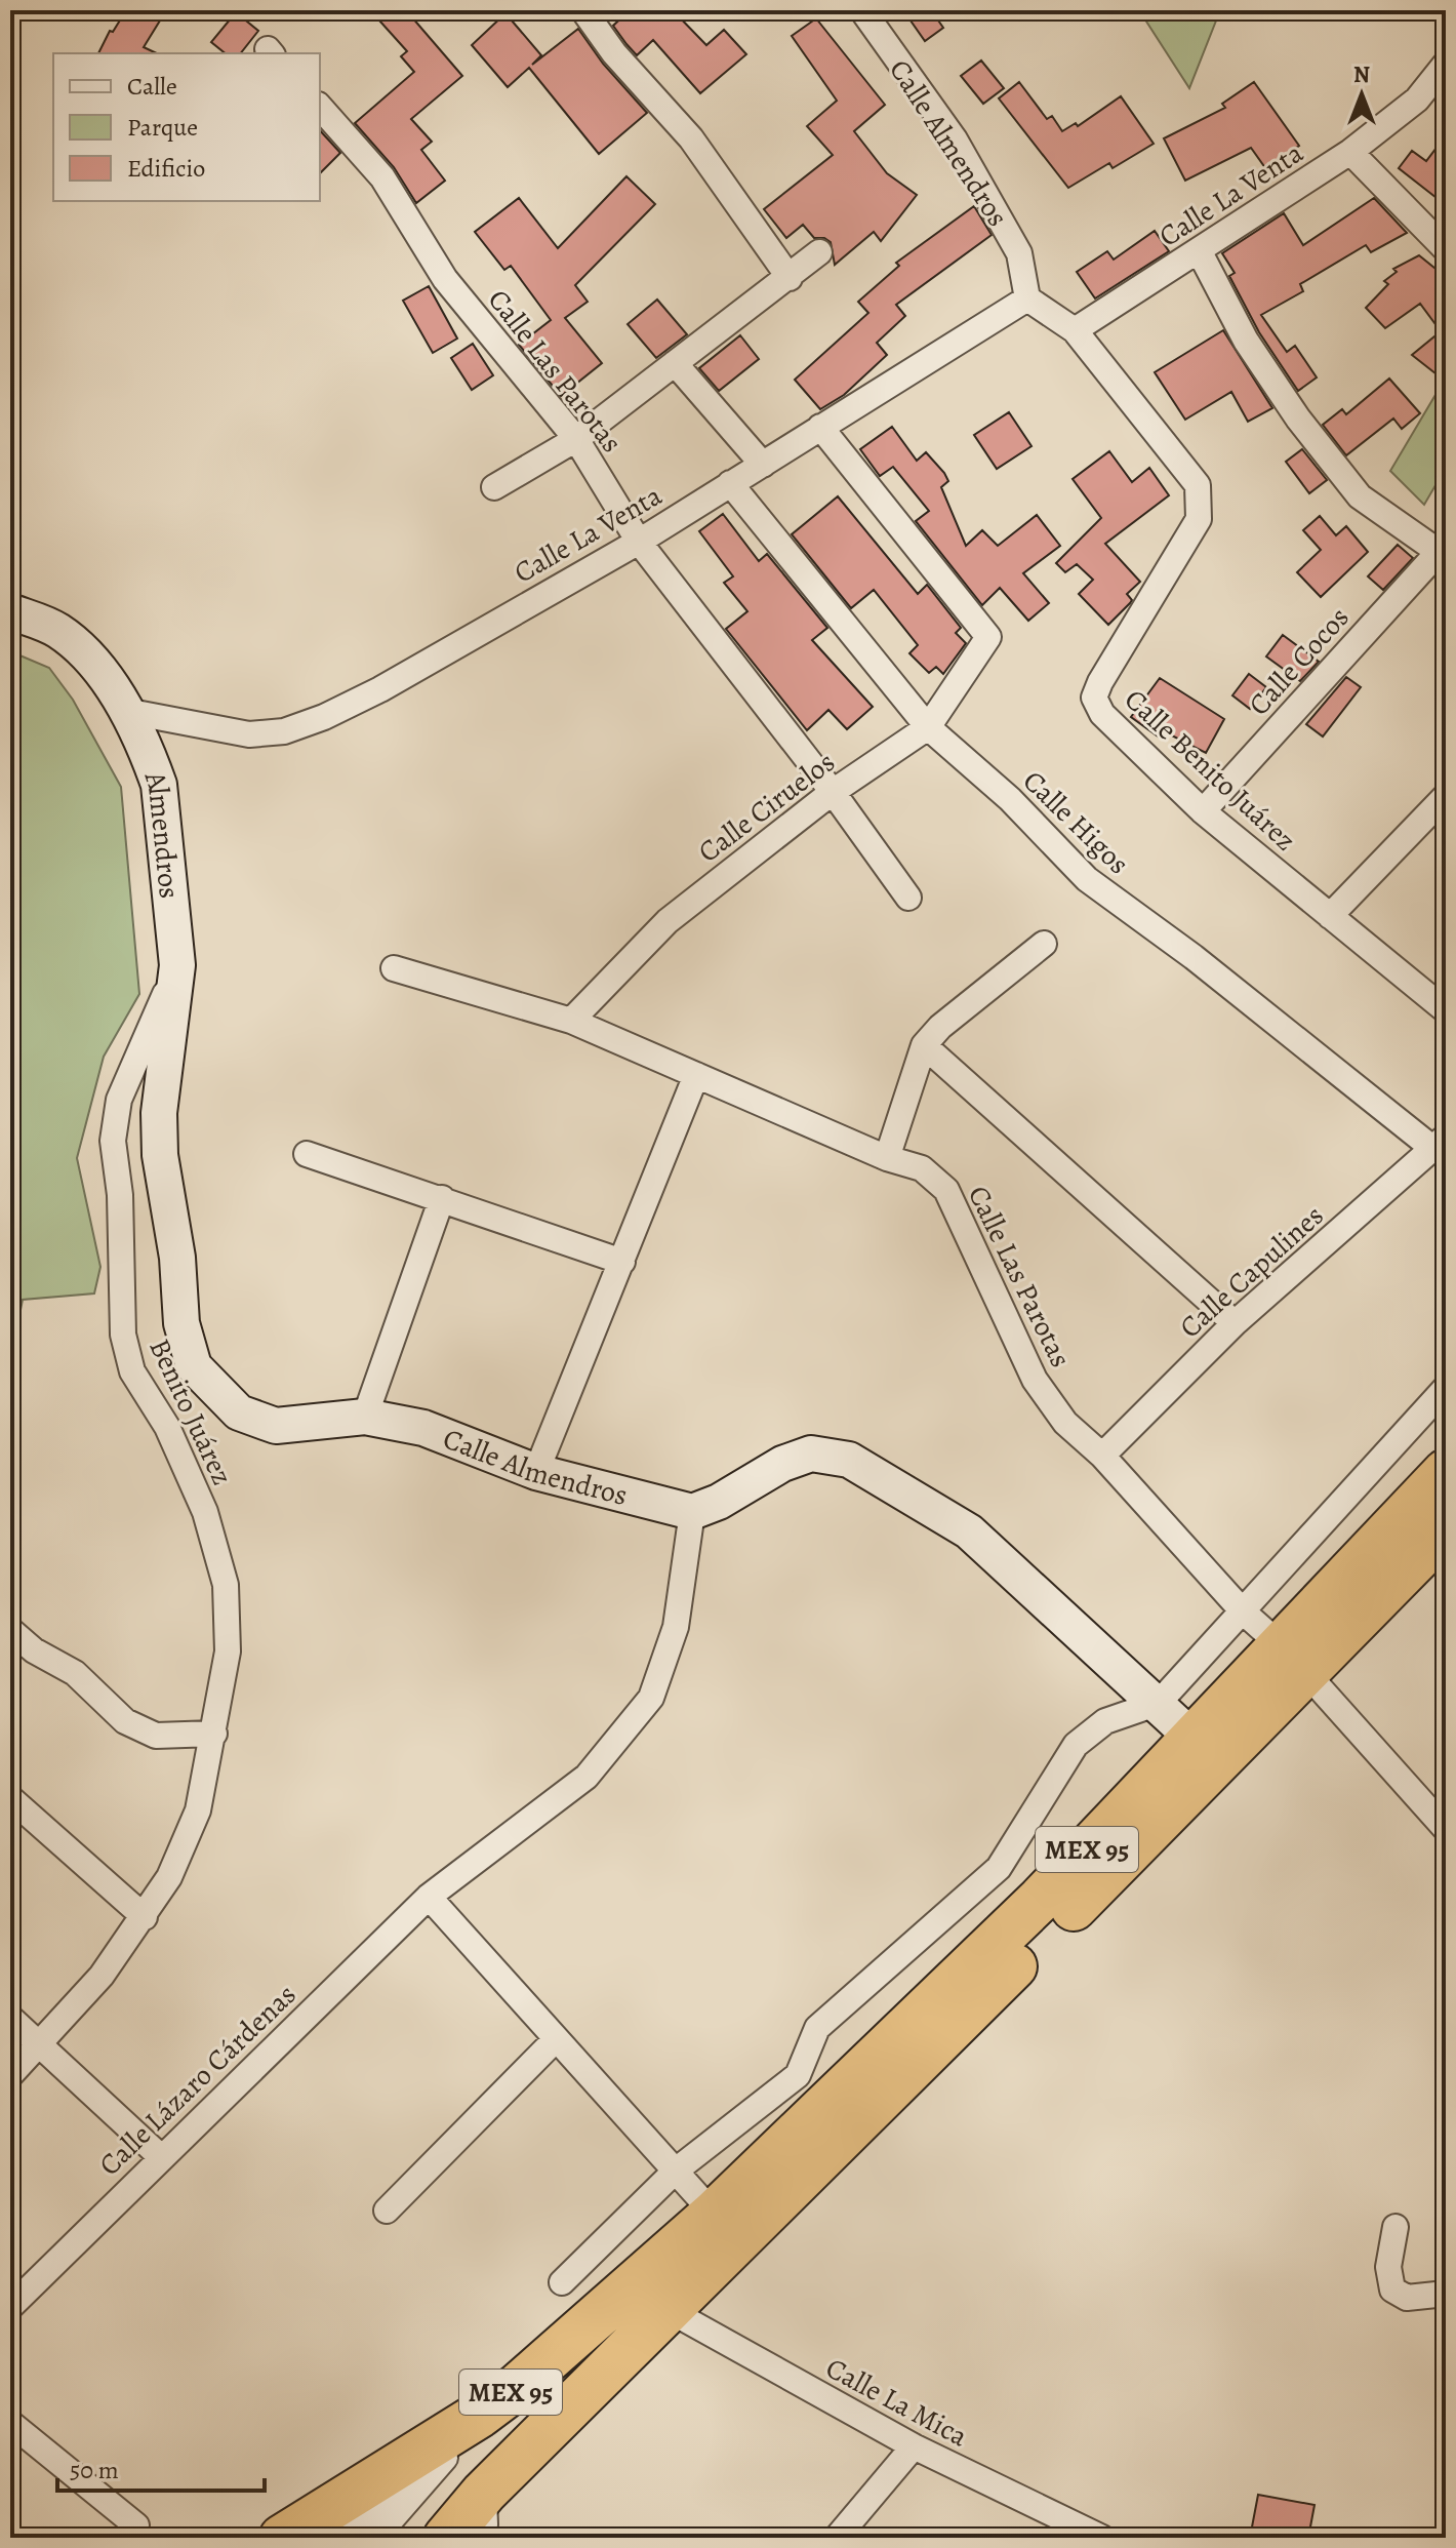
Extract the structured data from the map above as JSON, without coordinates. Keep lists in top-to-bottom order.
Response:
{
  "streets": {
    "highway": ["MEX 95"],
    "street": [
      "Calle Almendros",
      "Calle La Venta",
      "Calle Las Parotas",
      "Calle Cocos",
      "Calle Benito Juárez",
      "Calle Ciruelos",
      "Calle Higos",
      "Almendros",
      "Calle Capulines",
      "Benito Juárez",
      "Calle Lázaro Cárdenas",
      "Calle La Mica"
    ]
  },
  "crossings": [
    ["Calle Almendros", "Calle La Venta"],
    ["Calle Almendros", "Calle Benito Juárez"],
    ["Calle Almendros", "Almendros"],
    ["Calle Almendros", "Benito Juárez"],
    ["Calle Almendros", "Calle Lázaro Cárdenas"],
    ["Calle La Venta", "Calle Las Parotas"],
    ["Calle La Venta", "Calle Cocos"],
    ["Calle La Venta", "Calle Benito Juárez"],
    ["Calle La Venta", "Calle Ciruelos"],
    ["Calle La Venta", "Calle Higos"],
    ["Calle La Venta", "Almendros"],
    ["Calle Las Parotas", "Calle Ciruelos"],
    ["Calle Las Parotas", "Calle Capulines"],
    ["Calle Las Parotas", "MEX 95"],
    ["Calle Cocos", "Calle Benito Juárez"],
    ["Calle Ciruelos", "Calle Higos"],
    ["Calle Higos", "Calle Capulines"],
    ["Almendros", "Benito Juárez"],
    ["MEX 95", "Calle La Mica"]
  ],
  "legend": ["Calle", "Parque", "Edificio"],
  "scale_bar": "50 m",
  "north": "top"
}
